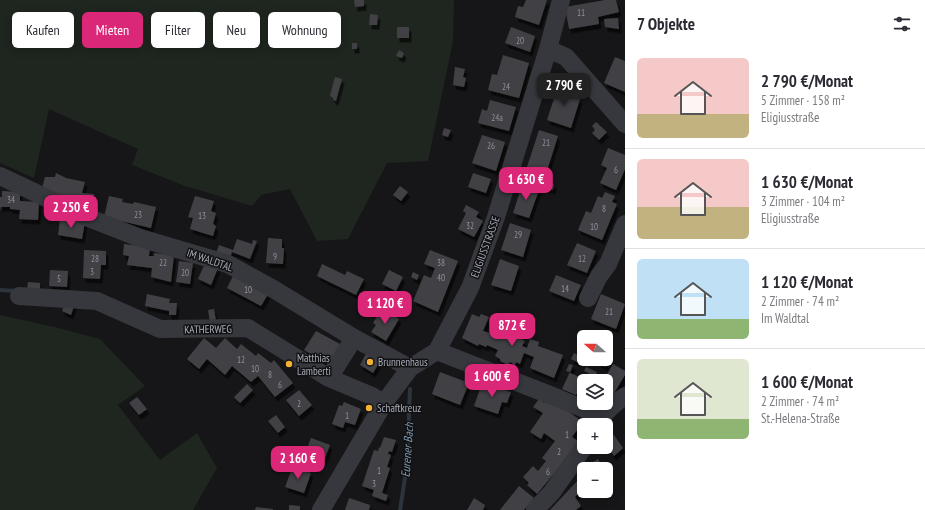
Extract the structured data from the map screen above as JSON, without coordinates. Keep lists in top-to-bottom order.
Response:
{
  "streets": {
    "street": ["ELIGIUSSTRASSE", "IM WALDTAL", "KATHERWEG"]
  },
  "water": ["Eurener Bach"],
  "places": ["Brunnenhaus", "Matthias Lamberti", "Schaftkreuz"],
  "house_numbers": [
    "11",
    "20",
    "24",
    "24a",
    "21",
    "26",
    "6",
    "34",
    "8",
    "23",
    "13",
    "32",
    "10",
    "29",
    "9",
    "28",
    "12",
    "22",
    "38",
    "3",
    "20",
    "40",
    "5",
    "14",
    "10",
    "21",
    "12",
    "10",
    "8",
    "6",
    "2",
    "1",
    "1",
    "2",
    "1",
    "6",
    "3"
  ],
  "north": "left",
  "page": {
    "heading": "7 Objekte",
    "chip": [
      "Kaufen",
      "Mieten",
      "Filter",
      "Neu",
      "Wohnung"
    ],
    "list": [
      {
        "name": "2 790 €/Monat",
        "note": "5 Zimmer · 158 m² · Eligiusstraße"
      },
      {
        "name": "1 630 €/Monat",
        "note": "3 Zimmer · 104 m² · Eligiusstraße"
      },
      {
        "name": "1 120 €/Monat",
        "note": "2 Zimmer · 74 m² · Im Waldtal"
      },
      {
        "name": "1 600 €/Monat",
        "note": "2 Zimmer · 74 m² · St.-Helena-Straße"
      }
    ],
    "price": [
      "2 790 €",
      "1 630 €",
      "2 250 €",
      "1 120 €",
      "872 €",
      "1 600 €",
      "2 160 €"
    ],
    "map_buttons": ["+", "−"]
  }
}
